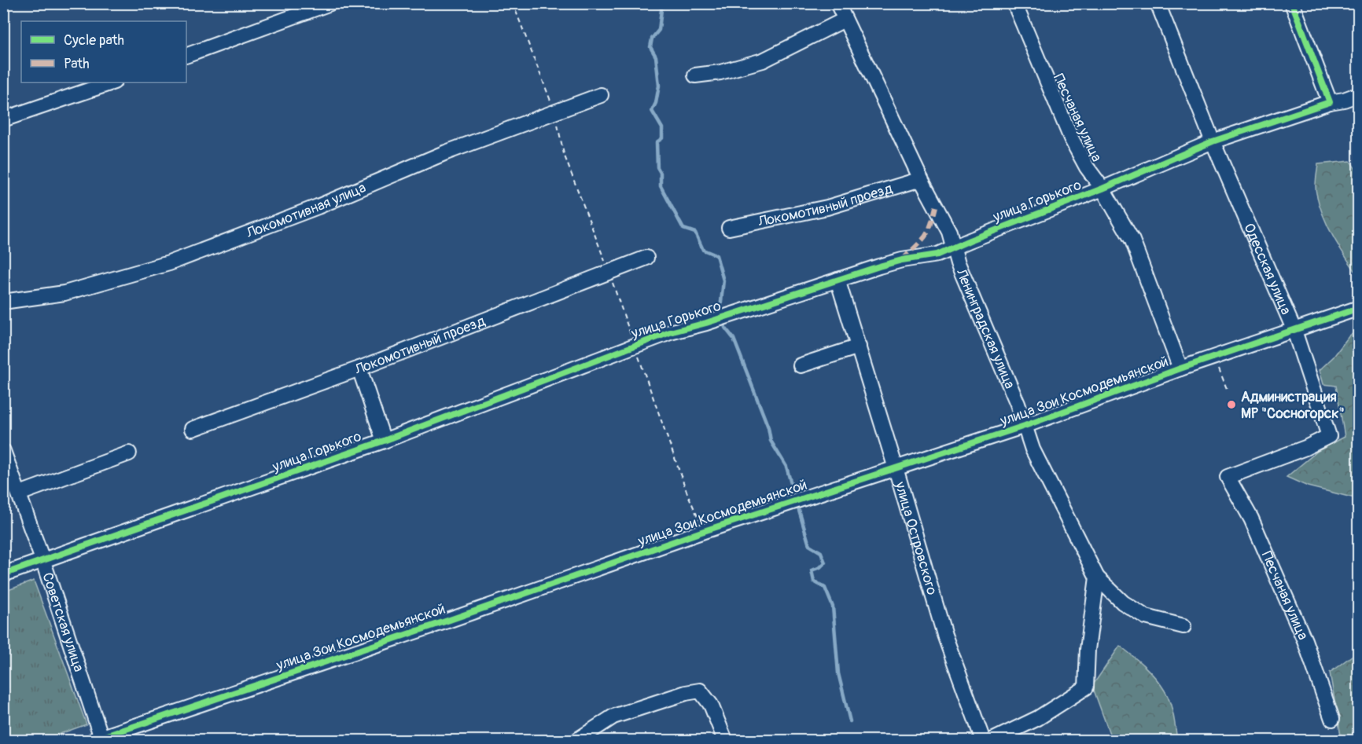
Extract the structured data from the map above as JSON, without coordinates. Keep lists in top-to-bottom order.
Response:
{
  "streets": {
    "street": [
      "Песчаная улица",
      "улица Горького",
      "Локомотивный проезд",
      "Локомотивная улица",
      "Одесская улица",
      "Ленинградская улица",
      "улица Зои Космодемьянской",
      "улица Островского",
      "Советская улица"
    ]
  },
  "crossings": [
    ["Песчаная улица", "улица Горького"],
    ["Песчаная улица", "Одесская улица"],
    ["Песчаная улица", "улица Зои Космодемьянской"],
    ["улица Горького", "Одесская улица"],
    ["улица Горького", "Ленинградская улица"],
    ["улица Горького", "улица Островского"],
    ["улица Горького", "Советская улица"],
    ["Локомотивный проезд", "Ленинградская улица"],
    ["Одесская улица", "улица Зои Космодемьянской"],
    ["Ленинградская улица", "улица Зои Космодемьянской"],
    ["улица Зои Космодемьянской", "улица Островского"],
    ["улица Зои Космодемьянской", "Советская улица"]
  ],
  "places": ["Администрация МР \"Сосногорск\""],
  "legend": ["Cycle path", "Path"]
}
